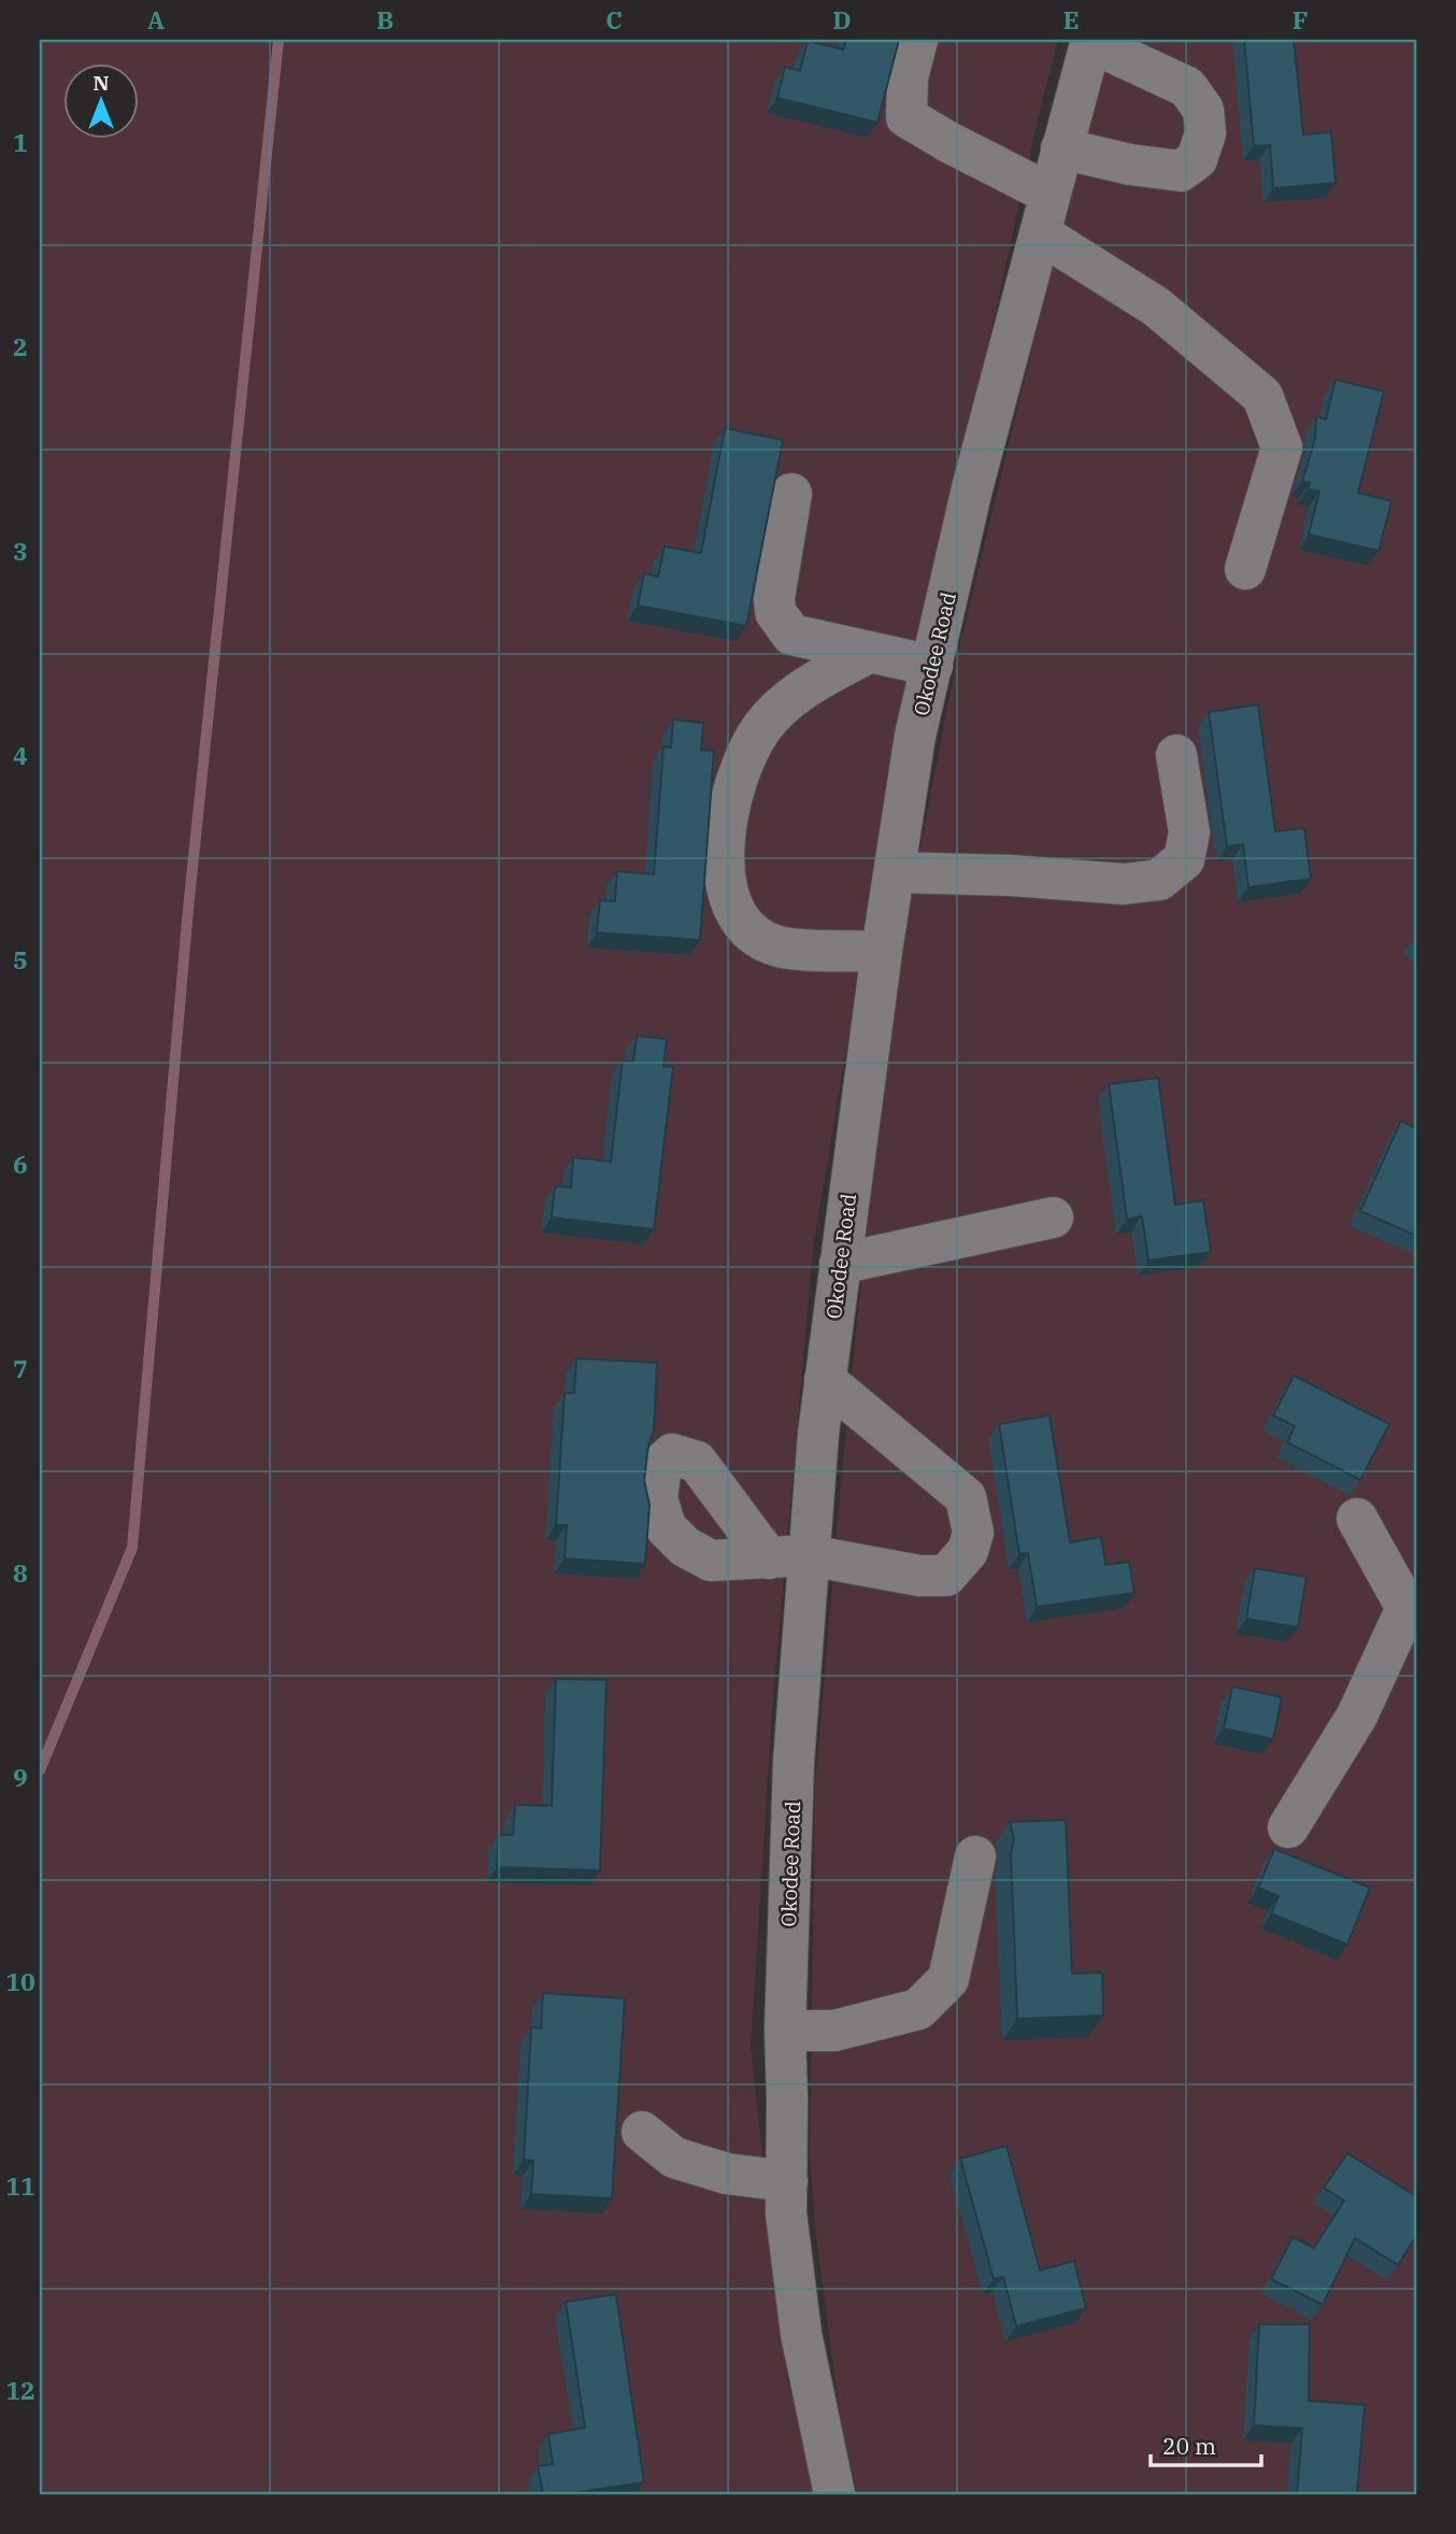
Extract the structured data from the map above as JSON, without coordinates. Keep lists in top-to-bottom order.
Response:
{
  "streets": {
    "street": ["Okodee Road"]
  },
  "scale_bar": "20 m",
  "north": "top",
  "grid": {
    "columns": [
      "A",
      "B",
      "C",
      "D",
      "E",
      "F"
    ],
    "rows": [
      "1",
      "2",
      "3",
      "4",
      "5",
      "6",
      "7",
      "8",
      "9",
      "10",
      "11",
      "12"
    ]
  }
}
